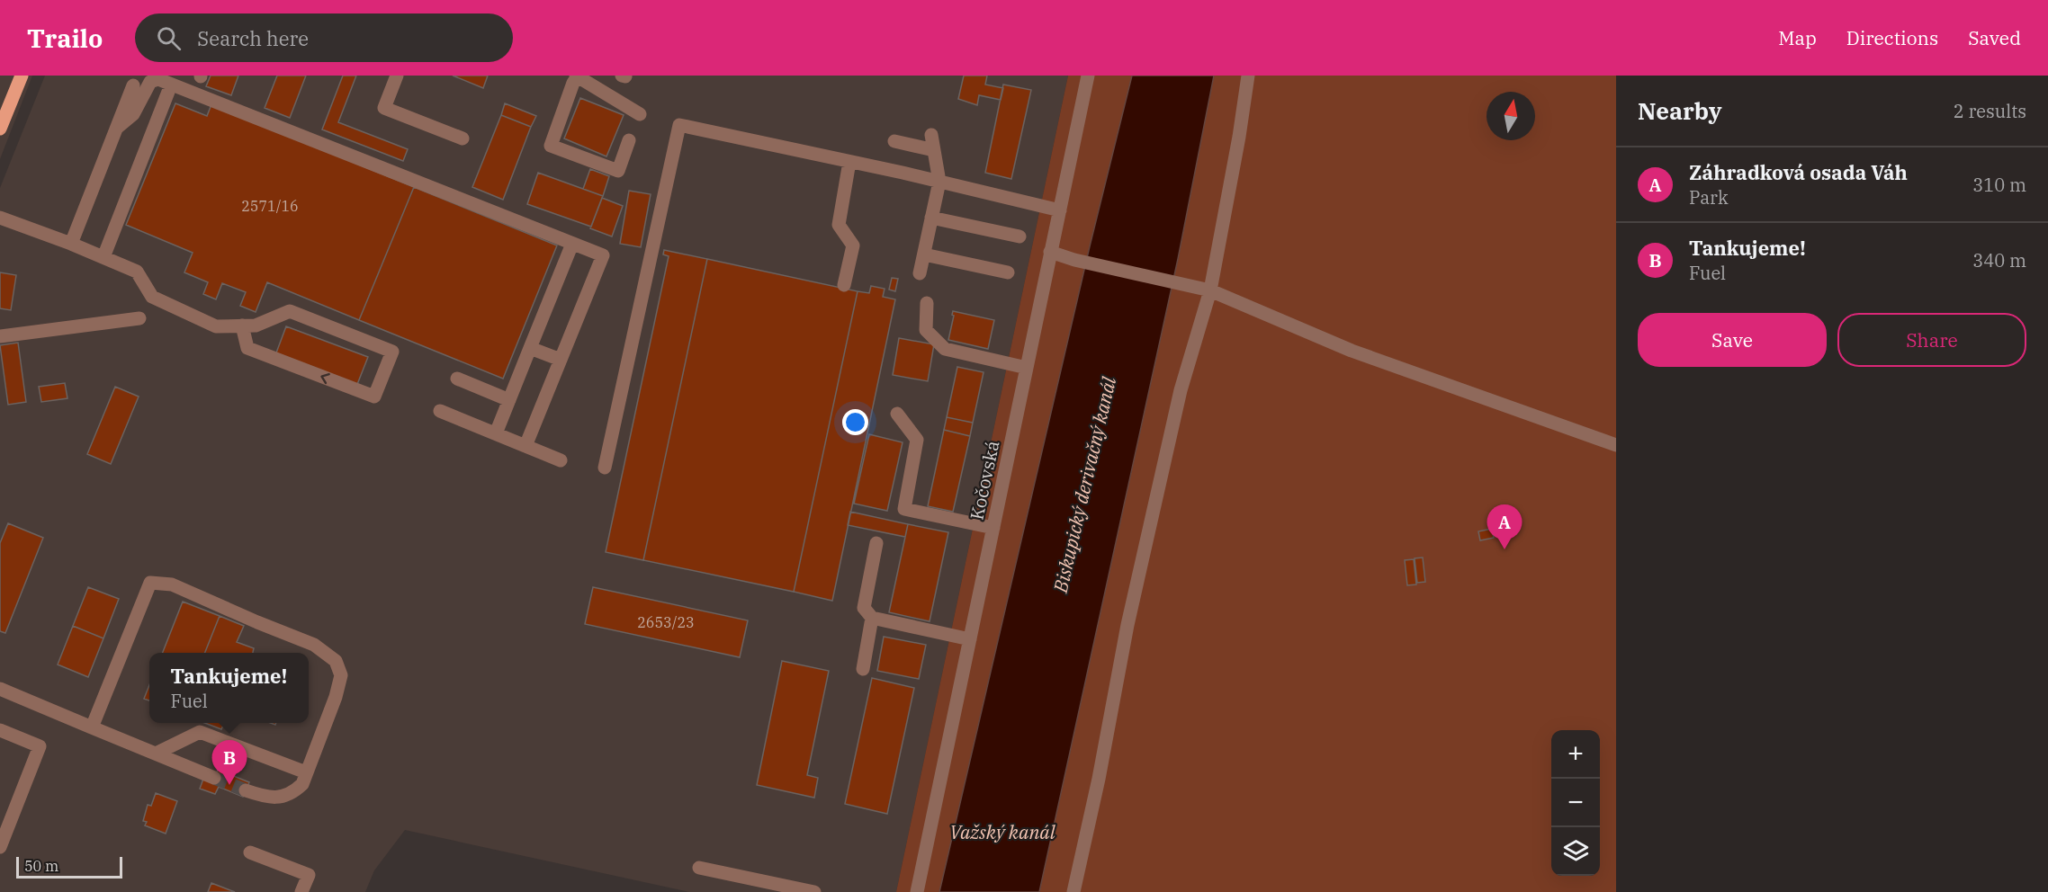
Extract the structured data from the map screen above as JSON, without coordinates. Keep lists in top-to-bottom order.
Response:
{
  "streets": {
    "street": ["Kočovská"]
  },
  "water": ["Biskupický derivačný kanál", "Važský kanál"],
  "house_numbers": ["2571/16", "2653/23"],
  "scale_bar": "50 m",
  "north": "top",
  "page": {
    "header": "Trailo",
    "search": "Search here",
    "nav": ["Map", "Directions", "Saved"],
    "heading": ["Nearby", "2 results"],
    "list": [
      {
        "mark": "A",
        "name": "Záhradková osada Váh",
        "note": "Park",
        "value": "310 m"
      },
      {
        "mark": "B",
        "name": "Tankujeme!",
        "note": "Fuel",
        "value": "340 m"
      }
    ],
    "buttons": ["Save", "Share"],
    "pins": ["A", "B"],
    "popup": ["Tankujeme!", "Fuel"],
    "map_buttons": ["+", "−"],
    "scale": "50 m"
  }
}
